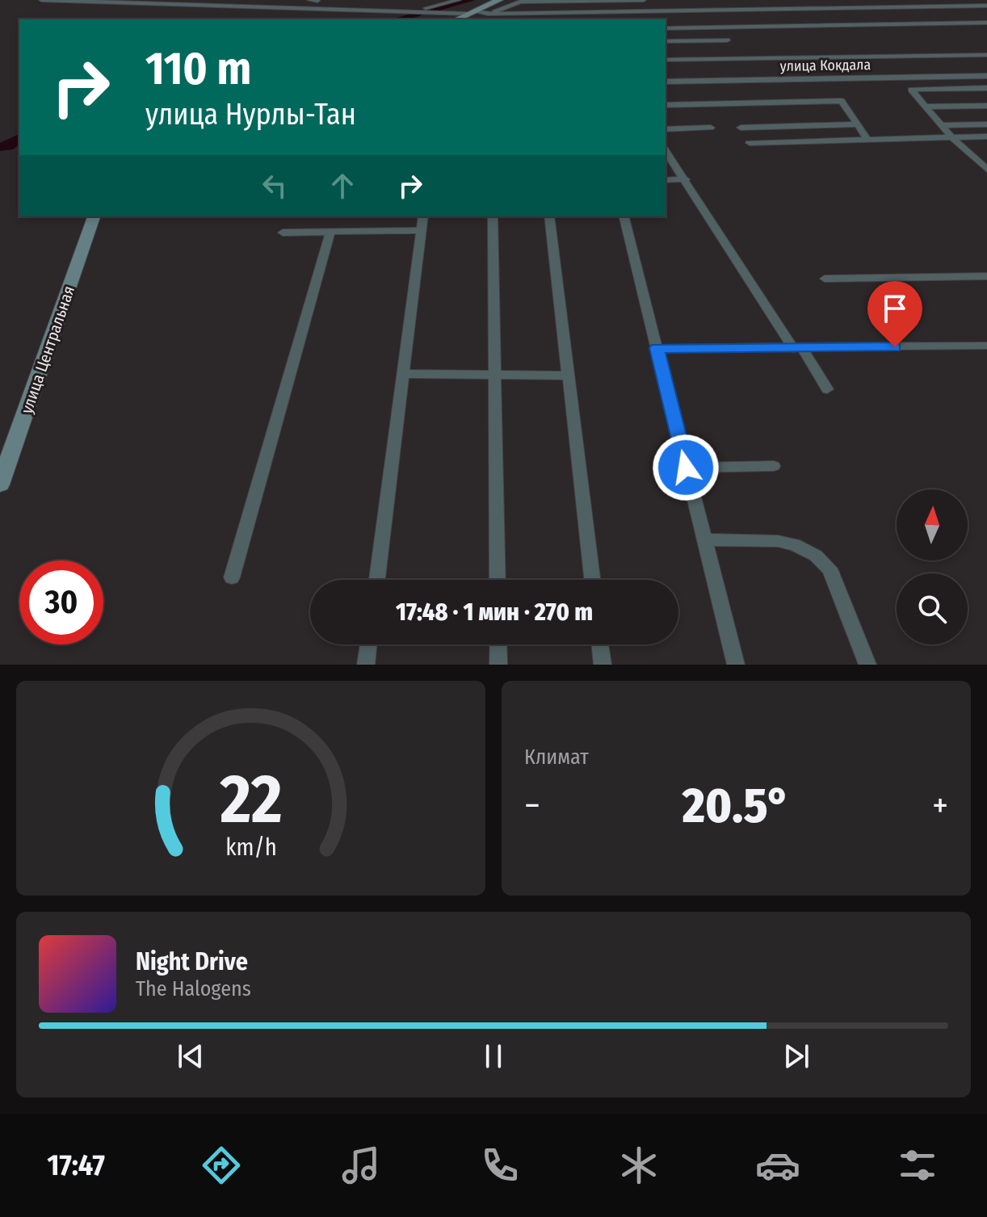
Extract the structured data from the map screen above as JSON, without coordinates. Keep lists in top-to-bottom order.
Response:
{
  "streets": {
    "main road": ["улица Центральная"],
    "street": ["улица Кокдала"]
  },
  "north": "top",
  "page": {
    "turn": ["110 m", "улица Нурлы-Тан"],
    "limit": "30",
    "trip": "17:48 · 1 мин · 270 m",
    "tile": "Климат",
    "heat": ["−", "20.5°", "+"],
    "song": ["Night Drive", "The Halogens"],
    "tabs": "17:47",
    "gauge": ["22", "km/h"]
  }
}
